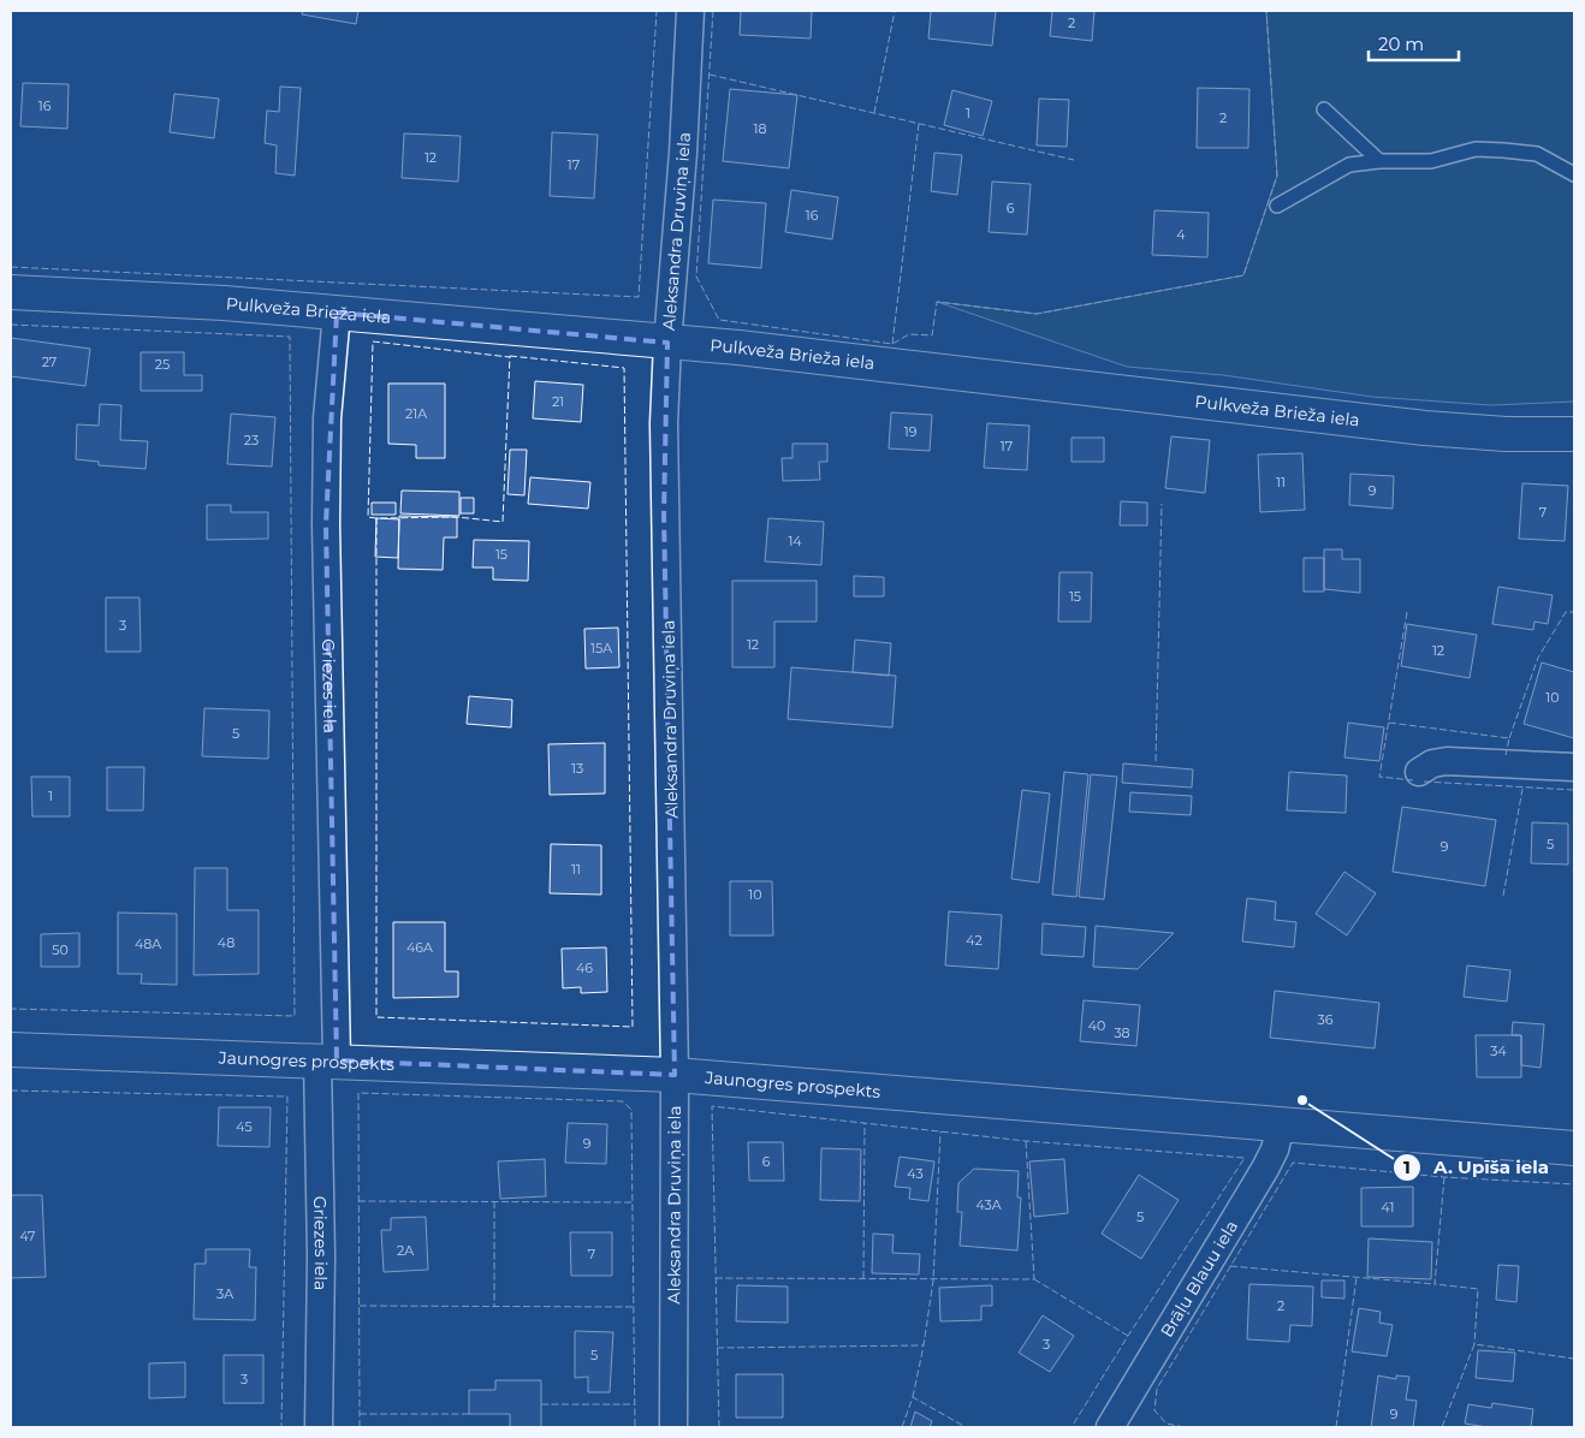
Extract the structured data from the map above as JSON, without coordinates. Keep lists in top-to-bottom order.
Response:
{
  "streets": {
    "street": [
      "Aleksandra Druviņa iela",
      "Pulkveža Brieža iela",
      "Griezes iela",
      "Jaunogres prospekts",
      "Brāļu Blauu iela"
    ]
  },
  "crossings": [
    ["Aleksandra Druviņa iela", "Pulkveža Brieža iela"],
    ["Aleksandra Druviņa iela", "Jaunogres prospekts"],
    ["Pulkveža Brieža iela", "Griezes iela"],
    ["Griezes iela", "Jaunogres prospekts"],
    ["Jaunogres prospekts", "Brāļu Blauu iela"]
  ],
  "places": ["A. Upīša iela"],
  "house_numbers": [
    "2",
    "16",
    "1",
    "2",
    "18",
    "12",
    "17",
    "6",
    "16",
    "4",
    "27",
    "25",
    "21",
    "21A",
    "19",
    "23",
    "17",
    "11",
    "9",
    "7",
    "14",
    "15",
    "15",
    "3",
    "12",
    "15A",
    "12",
    "10",
    "5",
    "13",
    "1",
    "5",
    "9",
    "11",
    "10",
    "42",
    "48",
    "48A",
    "46A",
    "50",
    "46",
    "36",
    "40",
    "38",
    "34",
    "45",
    "9",
    "6",
    "43",
    "43A",
    "41",
    "5",
    "47",
    "2A",
    "7",
    "3A",
    "2",
    "3",
    "5",
    "3",
    "9"
  ],
  "scale_bar": "20 m"
}
